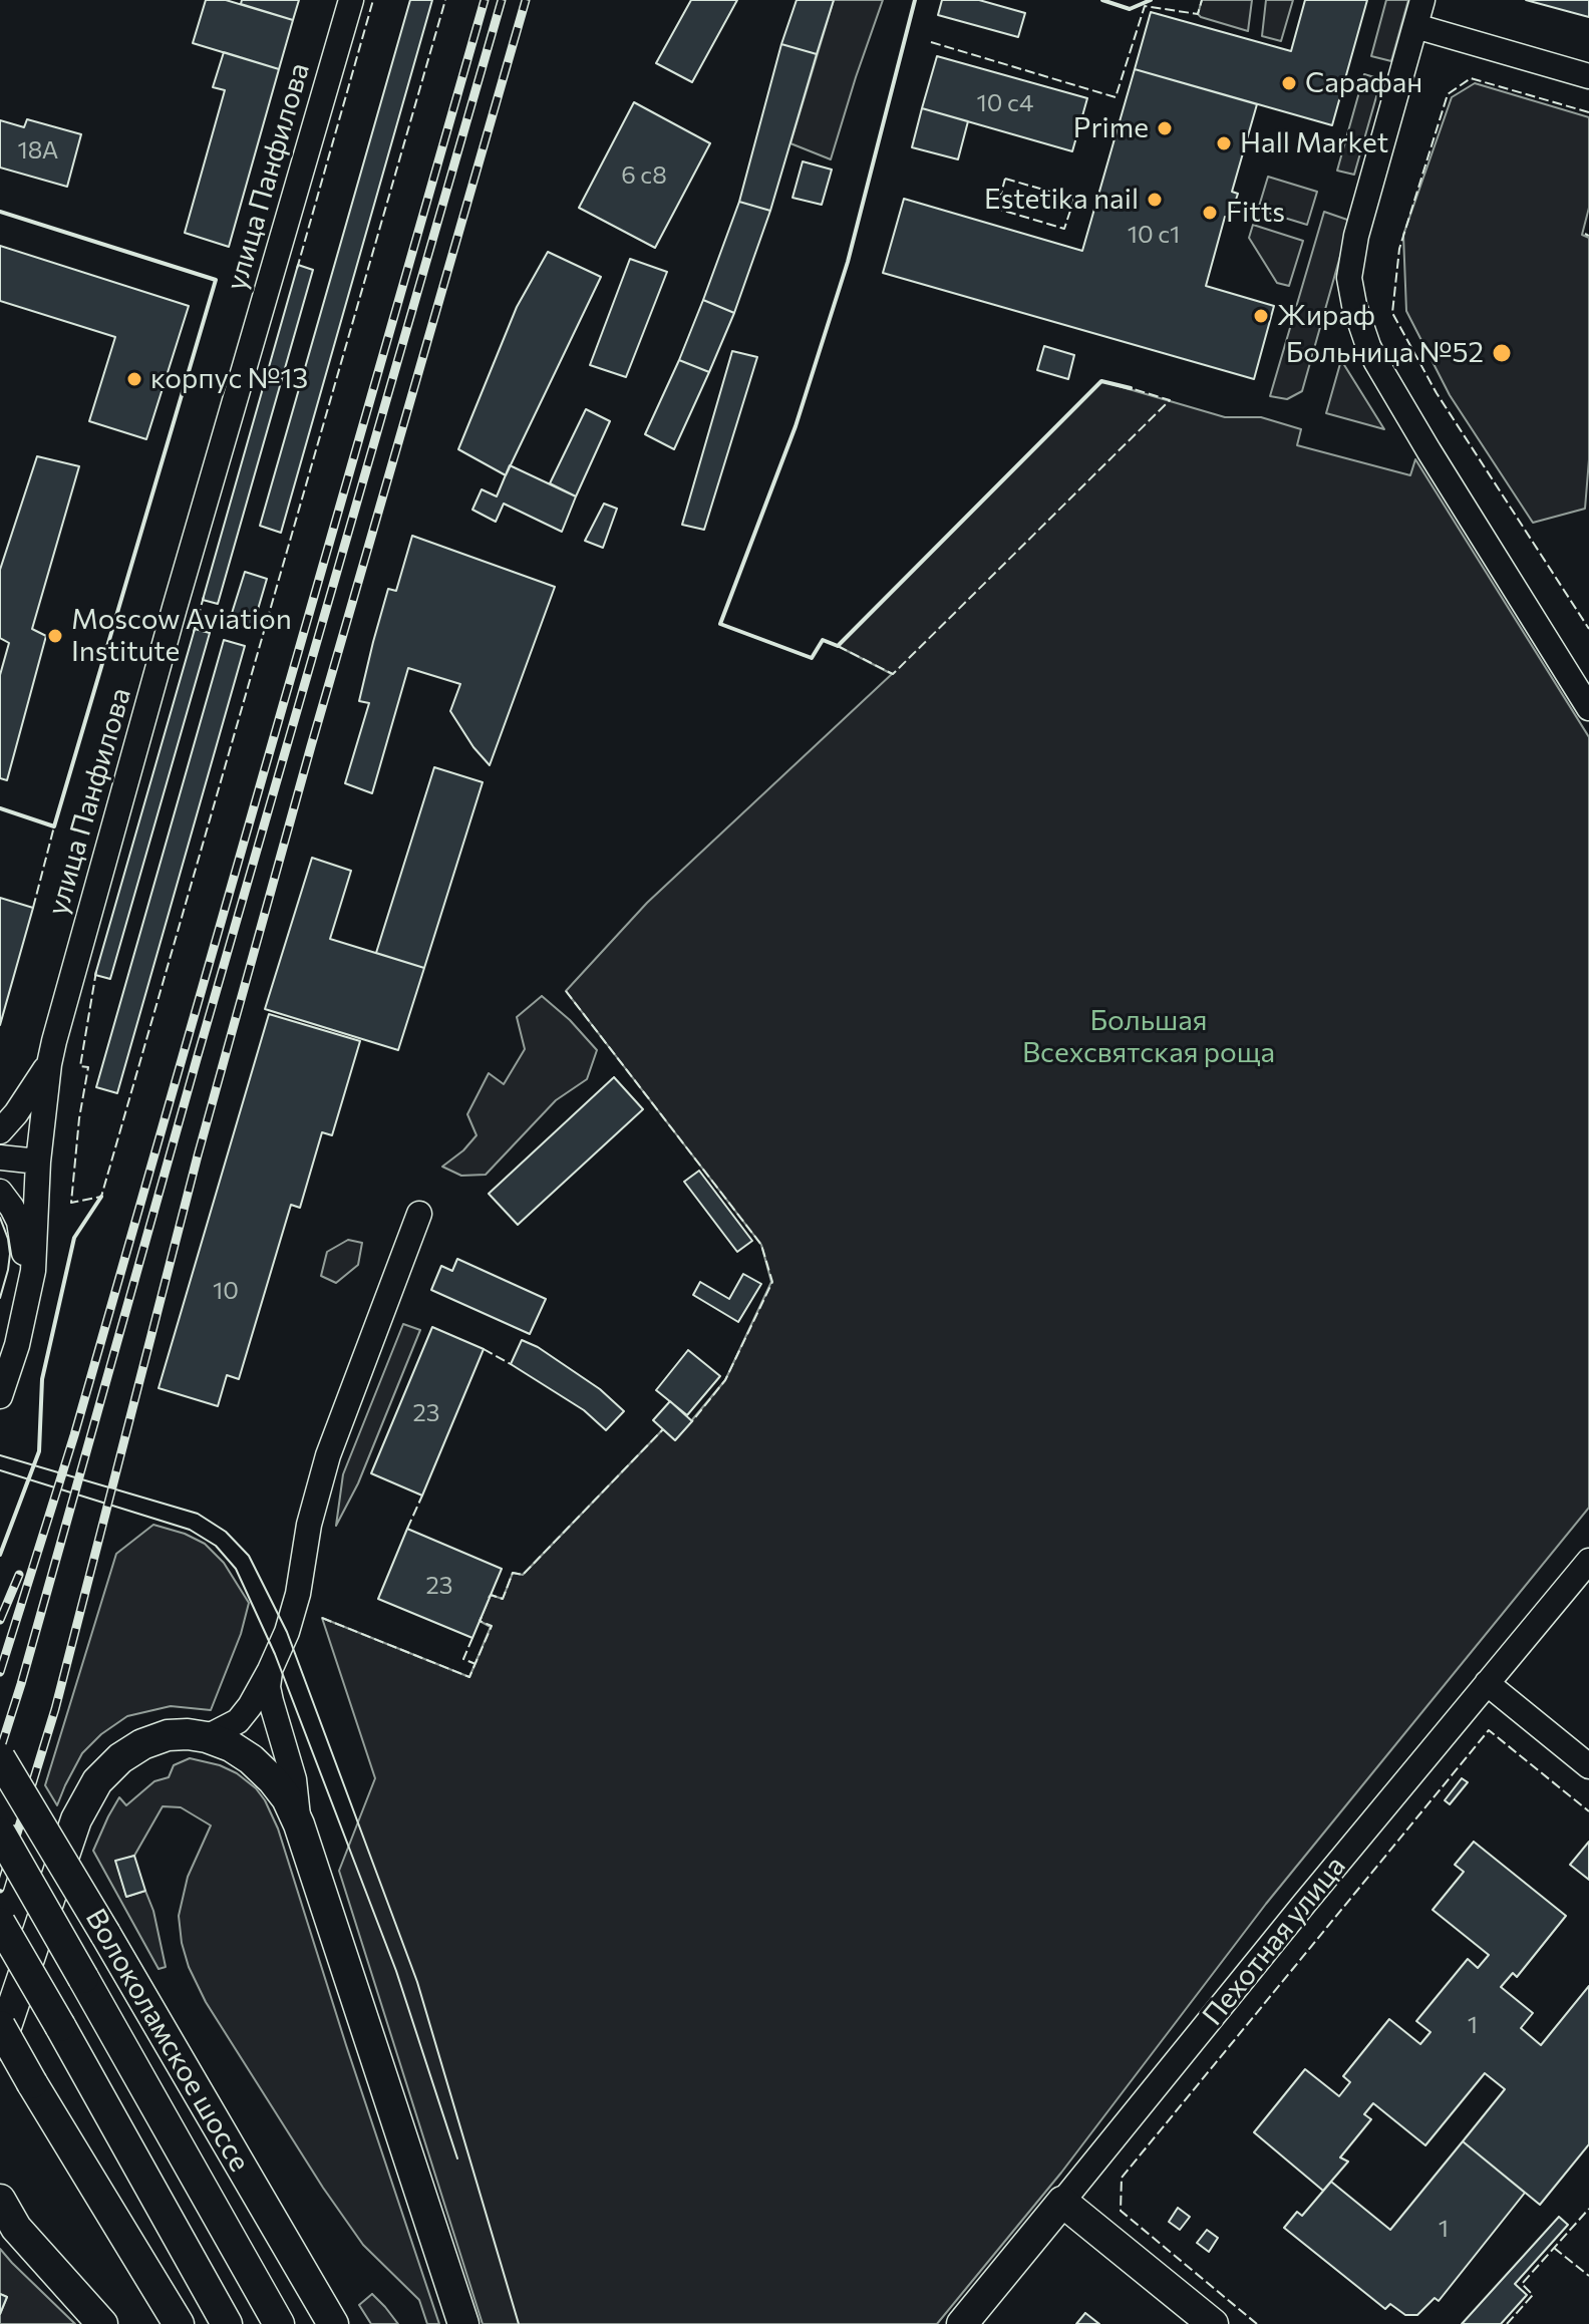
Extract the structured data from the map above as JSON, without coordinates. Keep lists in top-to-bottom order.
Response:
{
  "streets": {
    "main road": ["Пехотная улица", "Волоколамское шоссе"],
    "street": ["улица Панфилова"]
  },
  "parks": ["Большая Всехсвятская роща"],
  "places": [
    "Сарафан",
    "Prime",
    "Hall Market",
    "Estetika nail",
    "Fitts",
    "Жираф",
    "Больница №52",
    "корпус №13",
    "Moscow Aviation Institute"
  ],
  "house_numbers": [
    "10 с4",
    "18А",
    "6 с8",
    "10 с1",
    "10",
    "23",
    "23",
    "1",
    "1"
  ]
}
